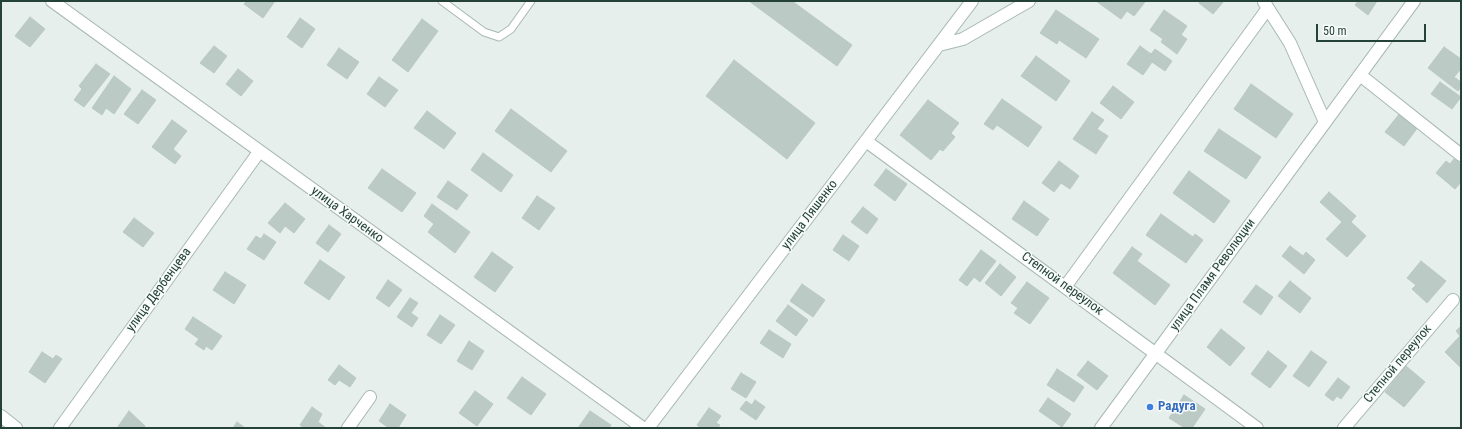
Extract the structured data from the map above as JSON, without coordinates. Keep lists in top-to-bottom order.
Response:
{
  "streets": {
    "street": [
      "улица Харченко",
      "улица Ляшенко",
      "улица Пламя Революции",
      "Степной переулок",
      "улица Дербенцева"
    ]
  },
  "crossings": [
    ["улица Харченко", "улица Дербенцева"],
    ["улица Ляшенко", "Степной переулок"],
    ["улица Пламя Революции", "Степной переулок"]
  ],
  "places": ["Радуга"],
  "scale_bar": "50 m"
}
